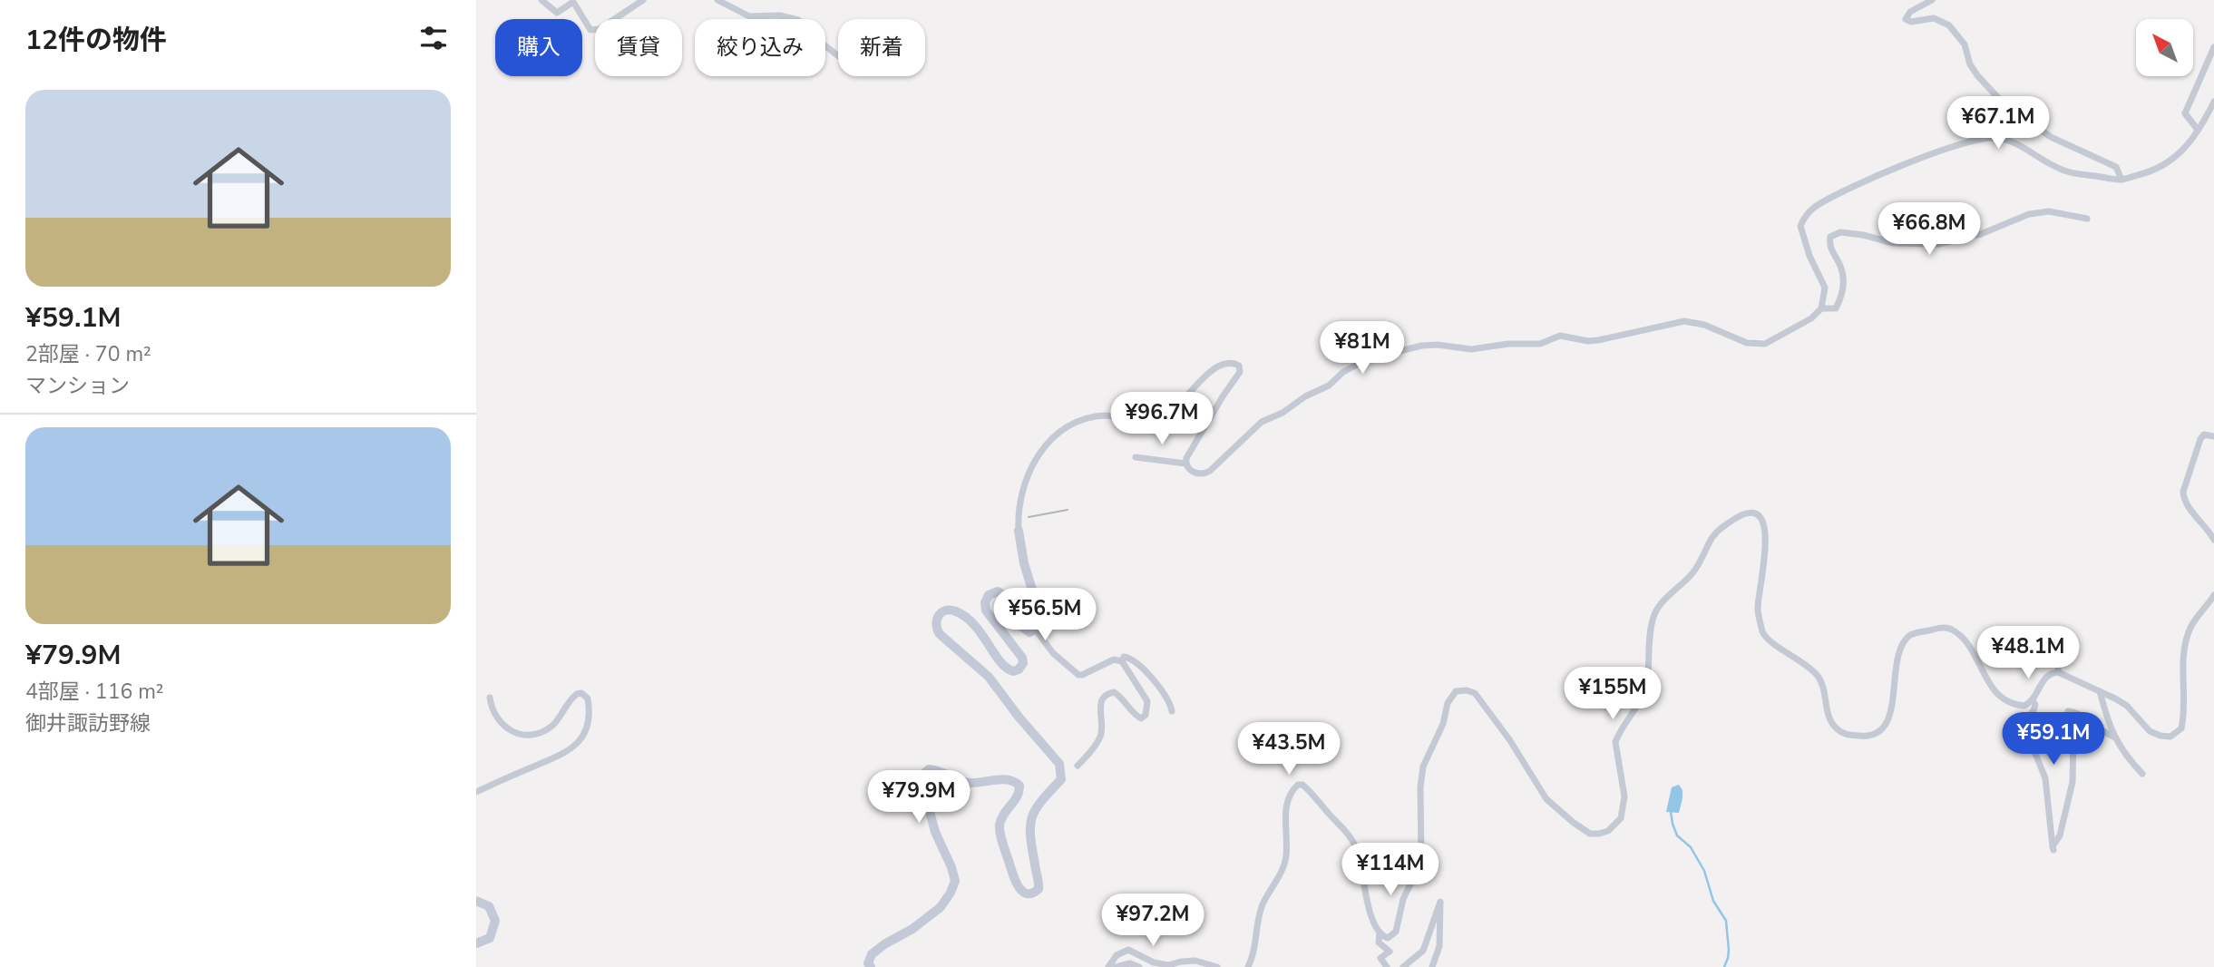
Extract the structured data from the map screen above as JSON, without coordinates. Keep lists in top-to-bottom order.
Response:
{
  "north": "top left",
  "page": {
    "heading": "12件の物件",
    "chip": [
      "購入",
      "賃貸",
      "絞り込み",
      "新着"
    ],
    "list": [
      {
        "name": "¥59.1M",
        "note": "2部屋 · 70 m² · マンション"
      },
      {
        "name": "¥79.9M",
        "note": "4部屋 · 116 m² · 御井諏訪野線"
      }
    ],
    "price": [
      "¥67.1M",
      "¥66.8M",
      "¥81M",
      "¥96.7M",
      "¥56.5M",
      "¥48.1M",
      "¥155M",
      "¥59.1M",
      "¥43.5M",
      "¥79.9M",
      "¥114M",
      "¥97.2M"
    ]
  }
}
